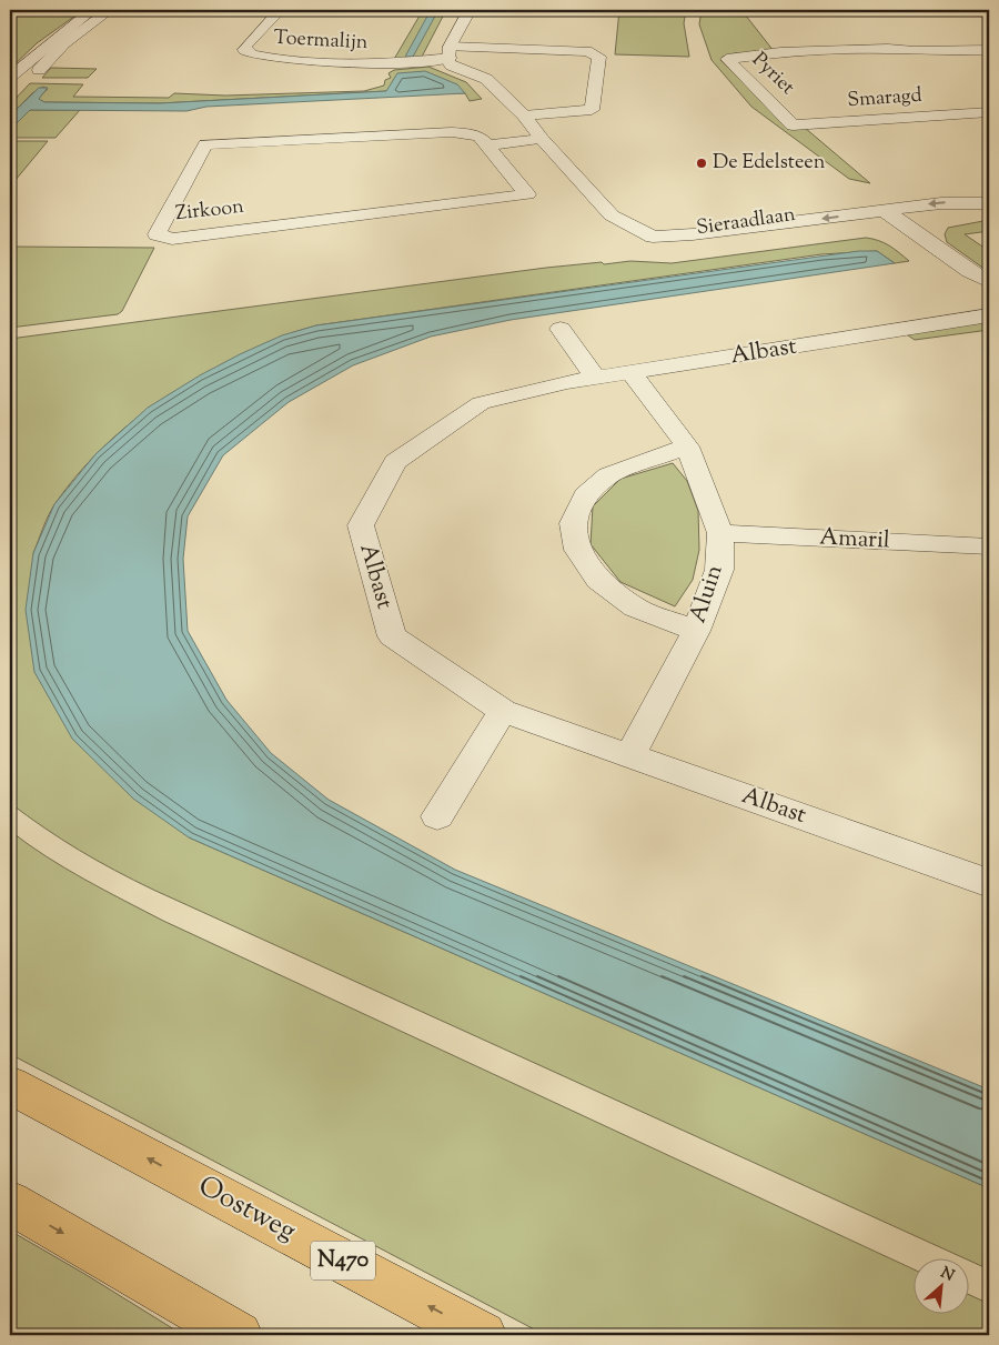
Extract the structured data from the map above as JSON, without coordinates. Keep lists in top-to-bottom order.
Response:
{
  "streets": {
    "main road": ["Oostweg", "N470"],
    "street": [
      "Toermalijn",
      "Pyriet",
      "Smaragd",
      "Zirkoon",
      "Sieraadlaan",
      "Albast",
      "Amaril",
      "Aluin"
    ]
  },
  "crossings": [
    ["Toermalijn", "Sieraadlaan"],
    ["Pyriet", "Smaragd"],
    ["Albast", "Aluin"],
    ["Amaril", "Aluin"]
  ],
  "places": ["De Edelsteen"],
  "north": "top right"
}
